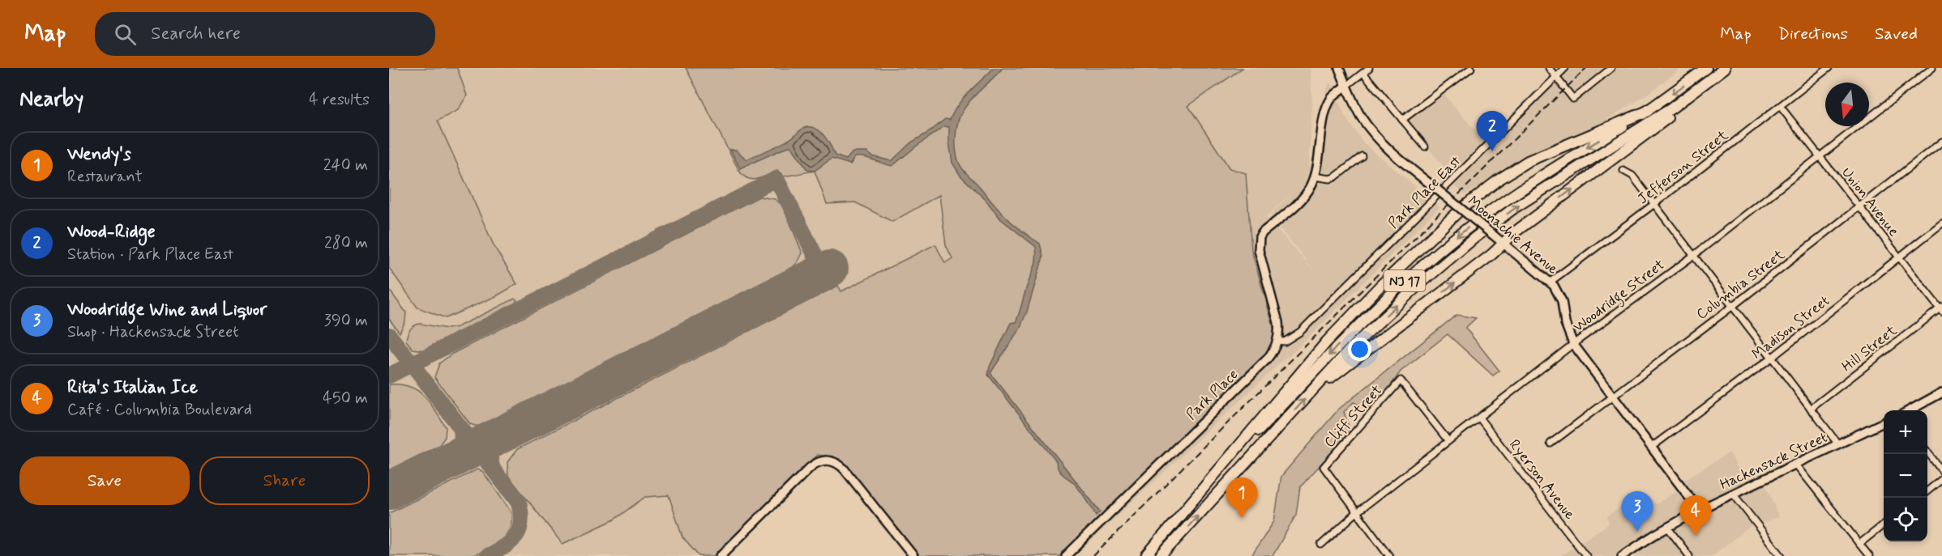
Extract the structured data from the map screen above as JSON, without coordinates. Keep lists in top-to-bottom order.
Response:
{
  "streets": {
    "highway": ["NJ 17"],
    "main road": ["Moonachie Avenue", "Park Place", "Hackensack Street"],
    "street": [
      "Jefferson Street",
      "Park Place East",
      "Union Avenue",
      "Columbia Street",
      "Woodridge Street",
      "Madison Street",
      "Hill Street",
      "Cliff Street",
      "Ryerson Avenue"
    ]
  },
  "crossings": [
    ["Jefferson Street", "Union Avenue"],
    ["Jefferson Street", "Moonachie Avenue"],
    ["Park Place East", "Park Place"],
    ["Union Avenue", "Columbia Street"],
    ["Union Avenue", "Woodridge Street"],
    ["Union Avenue", "Madison Street"],
    ["Union Avenue", "Hill Street"],
    ["Moonachie Avenue", "Columbia Street"],
    ["Moonachie Avenue", "Woodridge Street"],
    ["Moonachie Avenue", "Madison Street"],
    ["Moonachie Avenue", "Hackensack Street"],
    ["Woodridge Street", "Cliff Street"],
    ["Woodridge Street", "Ryerson Avenue"]
  ],
  "north": "bottom",
  "page": {
    "header": "Map",
    "search": "Search here",
    "nav": ["Map", "Directions", "Saved"],
    "heading": ["Nearby", "4 results"],
    "pins": [
      "2",
      "1",
      "3",
      "4"
    ],
    "list": [
      {
        "mark": "1",
        "name": "Wendy's",
        "note": "Restaurant",
        "value": "240 m"
      },
      {
        "mark": "2",
        "name": "Wood-Ridge",
        "note": "Station · Park Place East",
        "value": "280 m"
      },
      {
        "mark": "3",
        "name": "Woodridge Wine and Liquor",
        "note": "Shop · Hackensack Street",
        "value": "390 m"
      },
      {
        "mark": "4",
        "name": "Rita's Italian Ice",
        "note": "Café · Columbia Boulevard",
        "value": "450 m"
      }
    ],
    "map_buttons": ["+", "−"],
    "buttons": ["Save", "Share"]
  }
}
